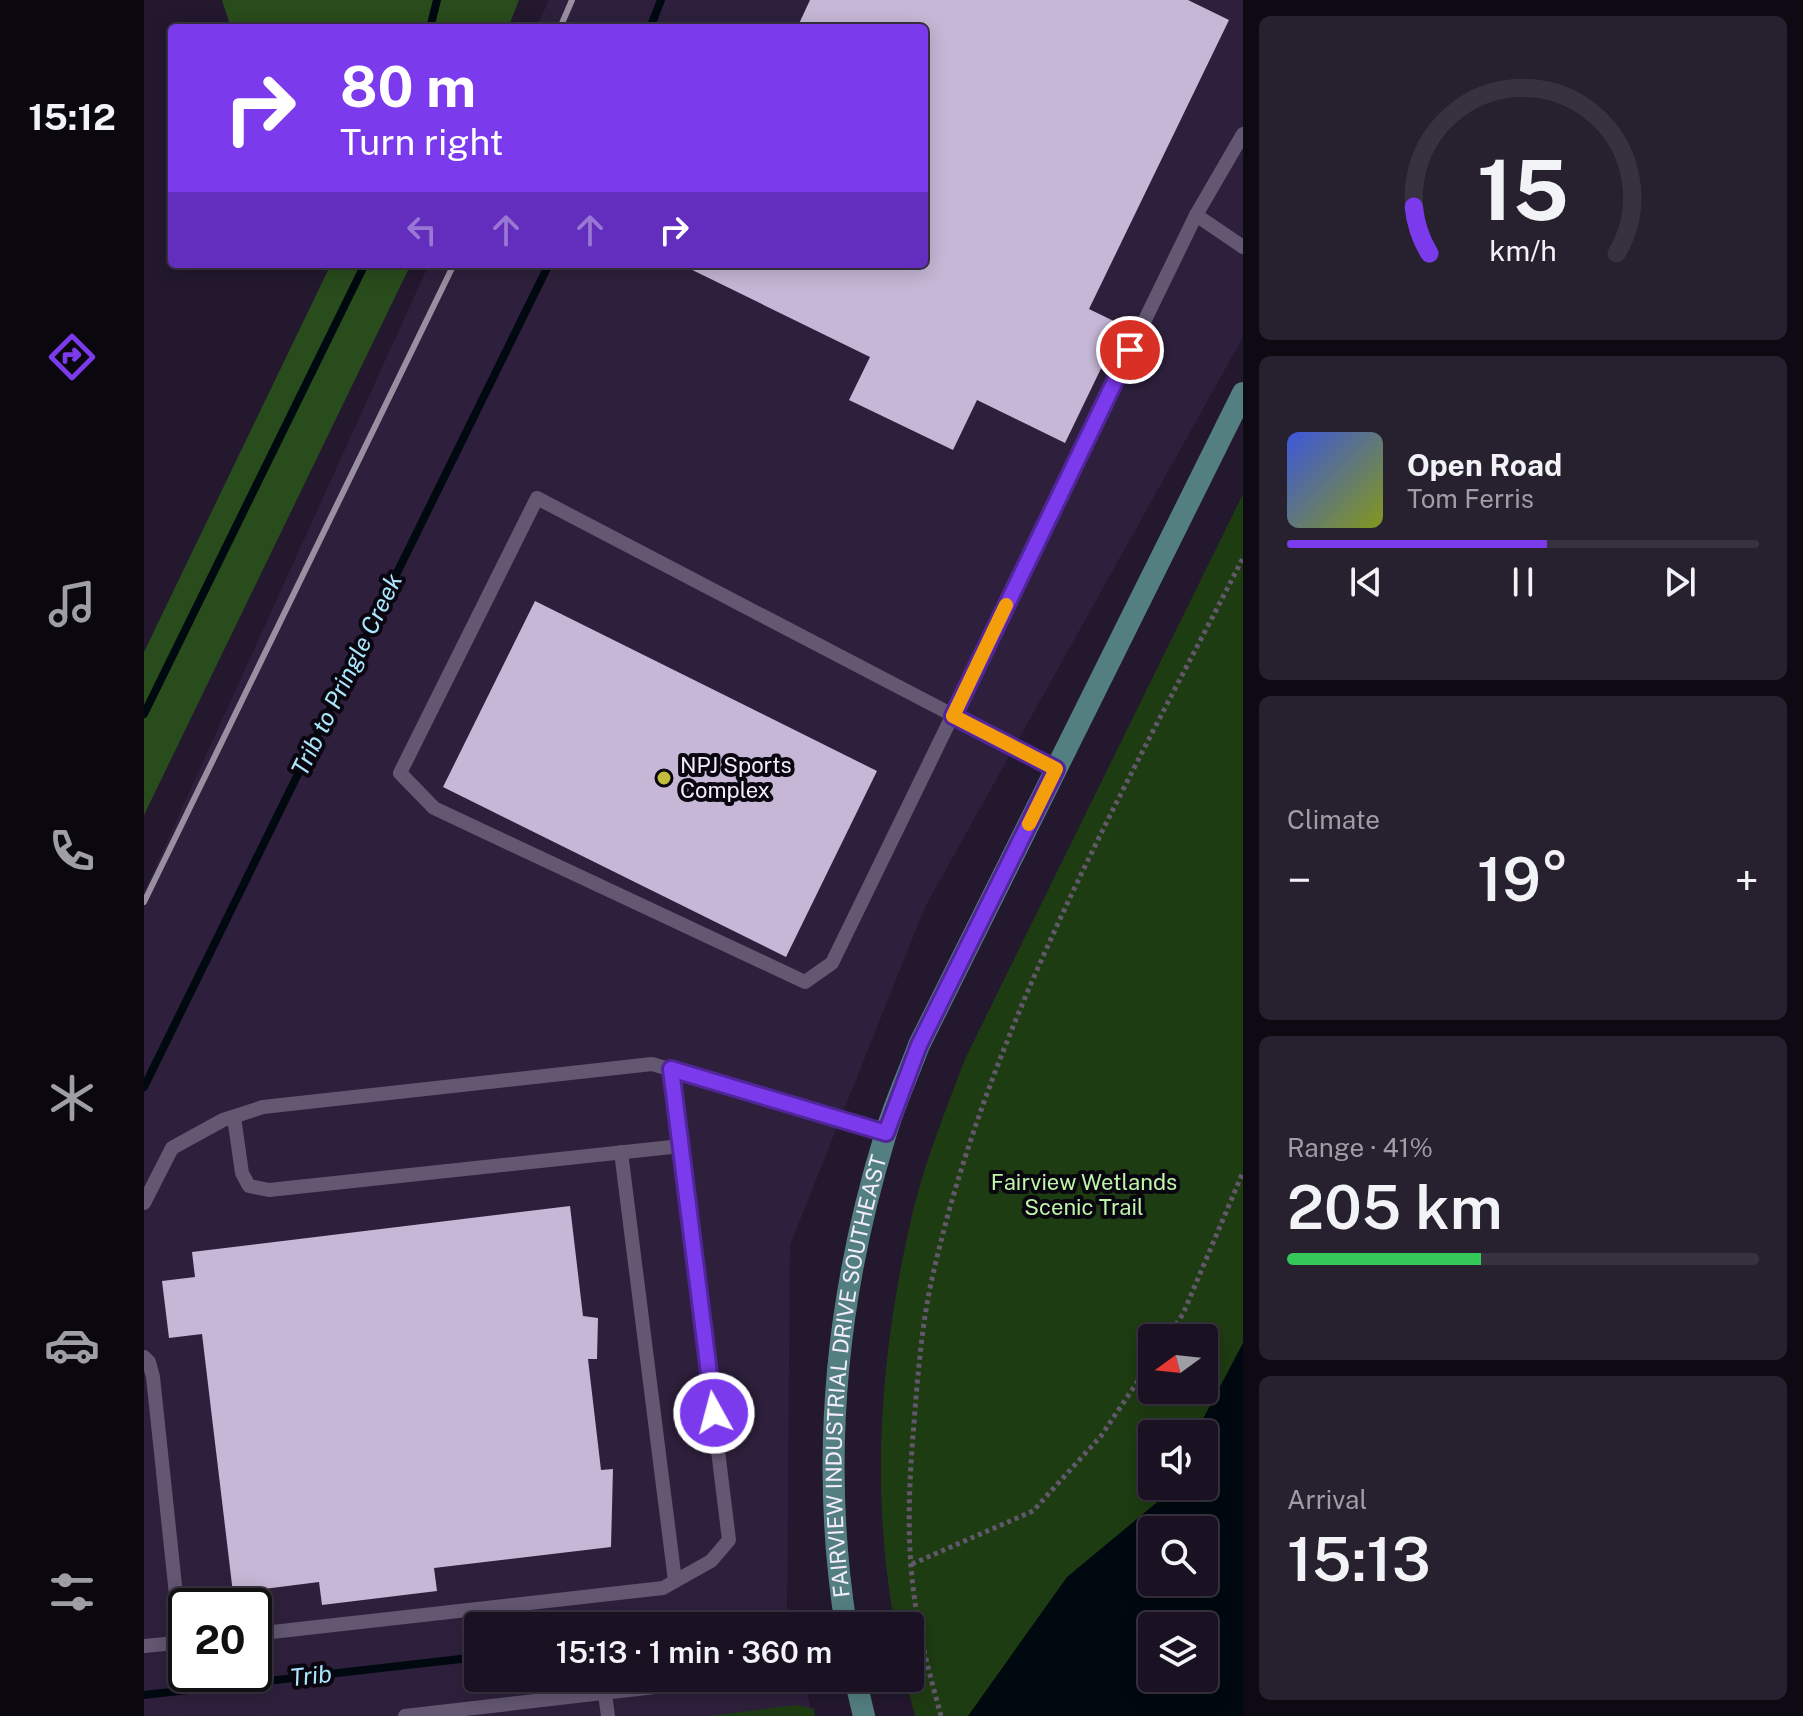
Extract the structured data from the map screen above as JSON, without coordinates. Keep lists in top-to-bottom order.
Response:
{
  "streets": {
    "main road": ["FAIRVIEW INDUSTRIAL DRIVE SOUTHEAST"]
  },
  "water": ["Trib to Pringle Creek", "Trib"],
  "parks": ["Fairview Wetlands Scenic Trail"],
  "places": ["NPJ Sports Complex"],
  "north": "left",
  "page": {
    "tabs": "15:12",
    "turn": ["80 m", "Turn right"],
    "song": ["Open Road", "Tom Ferris"],
    "tile": [
      "Climate",
      ["Range · 41%", "205 km"],
      ["Arrival", "15:13"]
    ],
    "heat": ["−", "19°", "+"],
    "limit": "20",
    "trip": "15:13 · 1 min · 360 m",
    "gauge": ["15", "km/h"]
  }
}
